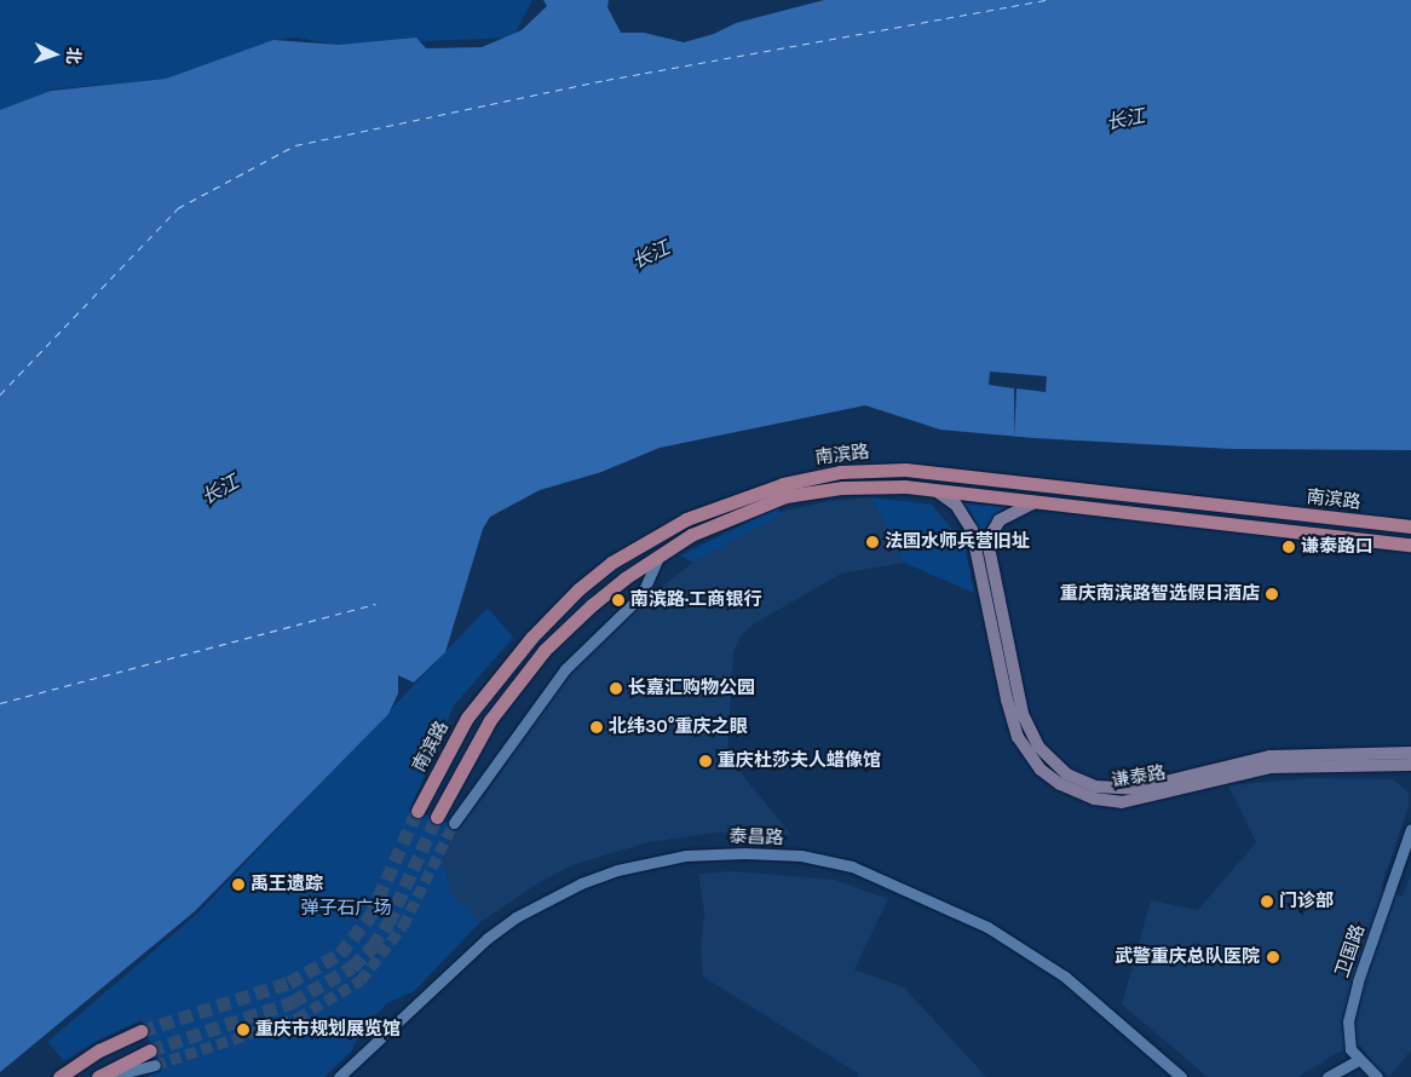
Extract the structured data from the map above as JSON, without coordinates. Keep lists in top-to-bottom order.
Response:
{
  "streets": {
    "main road": ["南滨路", "谦泰路"],
    "street": ["泰昌路", "卫国路"]
  },
  "crossings": [
    ["南滨路", "谦泰路"]
  ],
  "water": ["长江"],
  "parks": ["弹子石广场"],
  "places": [
    "法国水师兵营旧址",
    "谦泰路口",
    "重庆南滨路智选假日酒店",
    "南滨路·工商银行",
    "长嘉汇购物公园",
    "北纬30°重庆之眼",
    "重庆杜莎夫人蜡像馆",
    "禹王遗踪",
    "门诊部",
    "武警重庆总队医院",
    "重庆市规划展览馆"
  ],
  "north": "right"
}
